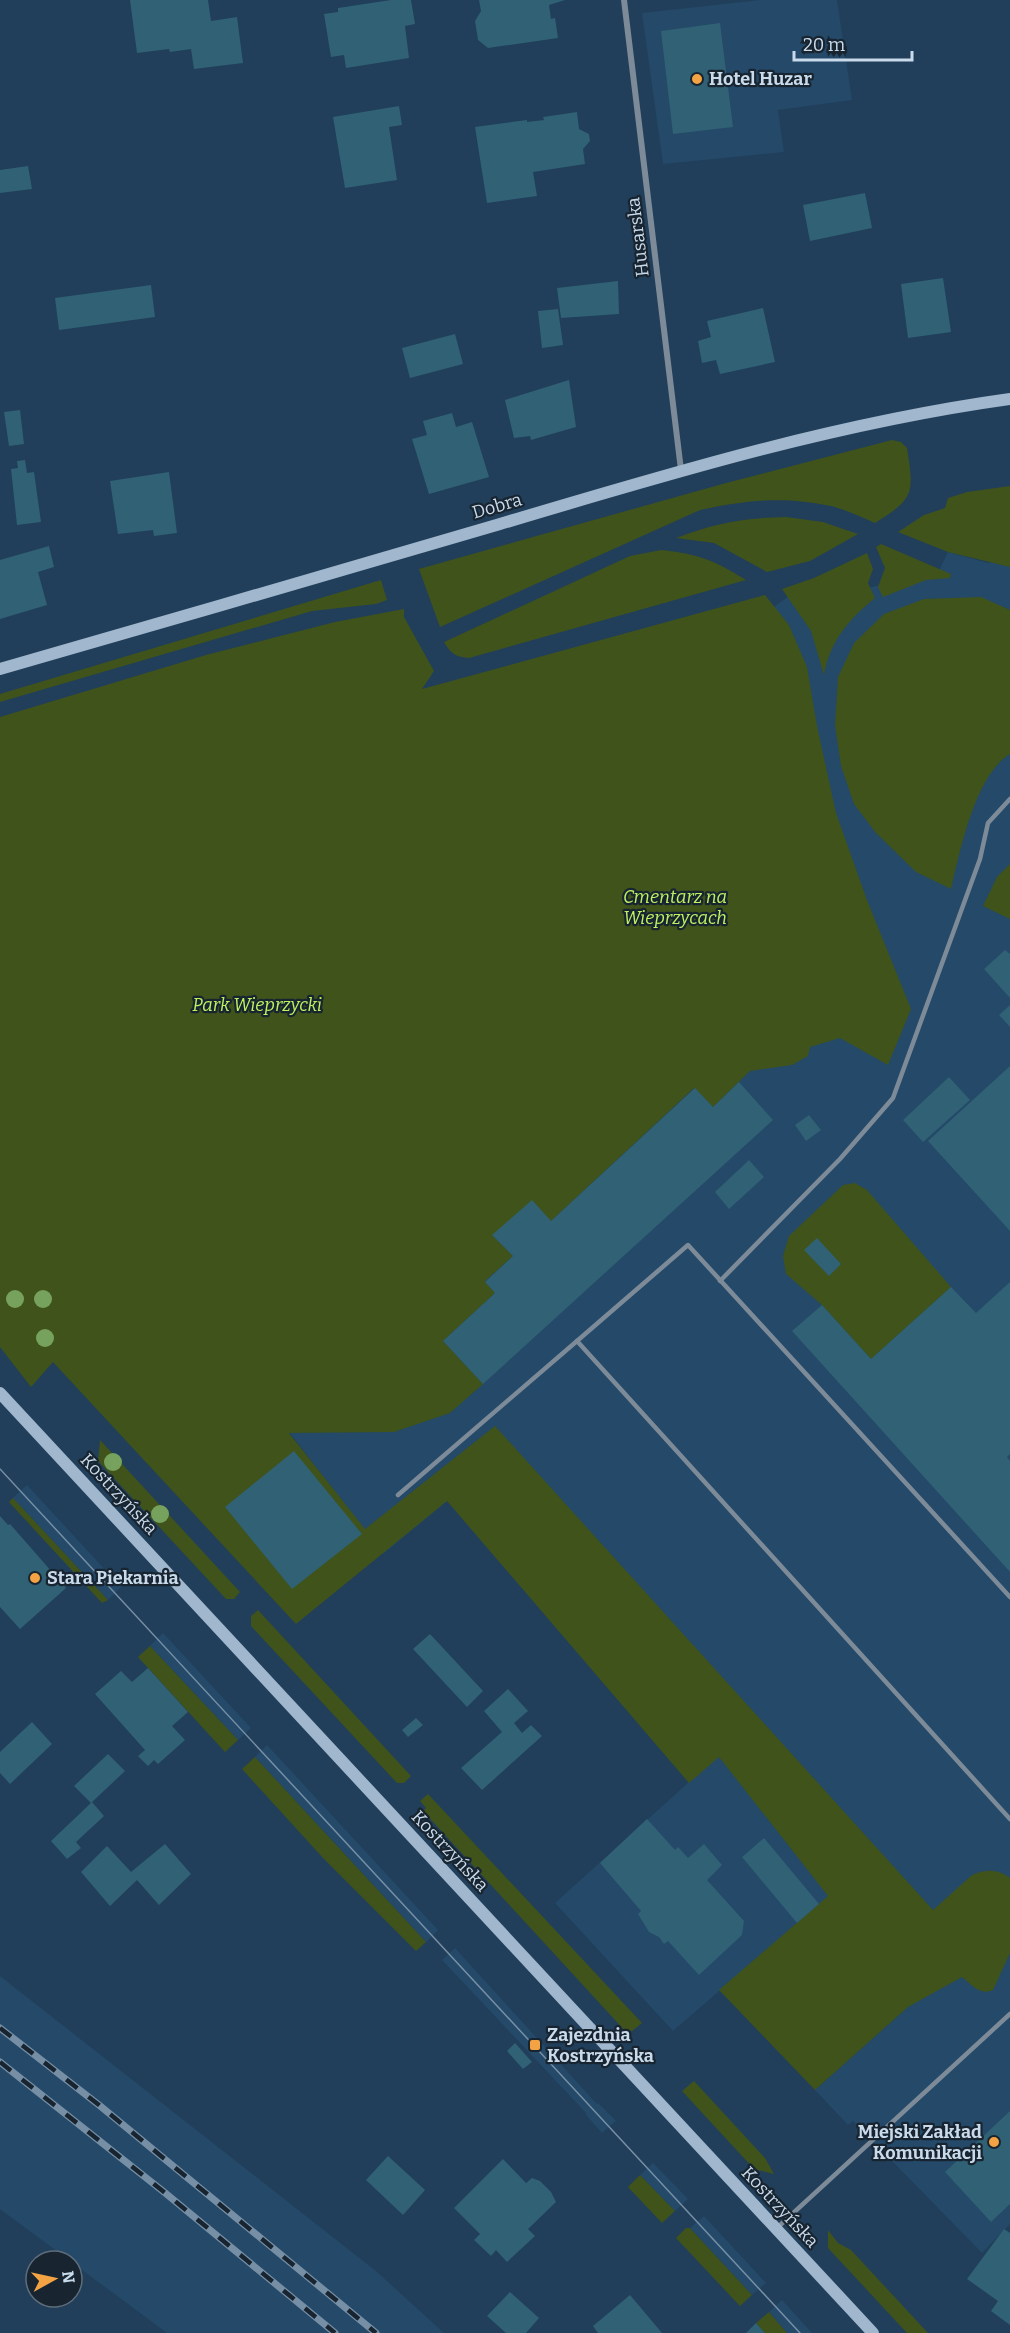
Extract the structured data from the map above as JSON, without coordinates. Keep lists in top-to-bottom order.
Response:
{
  "streets": {
    "main road": ["Dobra", "Kostrzyńska"],
    "street": ["Husarska"]
  },
  "crossings": [
    ["Husarska", "Dobra"]
  ],
  "parks": ["Cmentarz na Wieprzycach", "Park Wieprzycki"],
  "places": {
    "other": ["Hotel Huzar", "Stara Piekarnia", "Miejski Zakład Komunikacji"],
    "transit": ["Zajezdnia Kostrzyńska"]
  },
  "scale_bar": "20 m",
  "north": "right"
}
